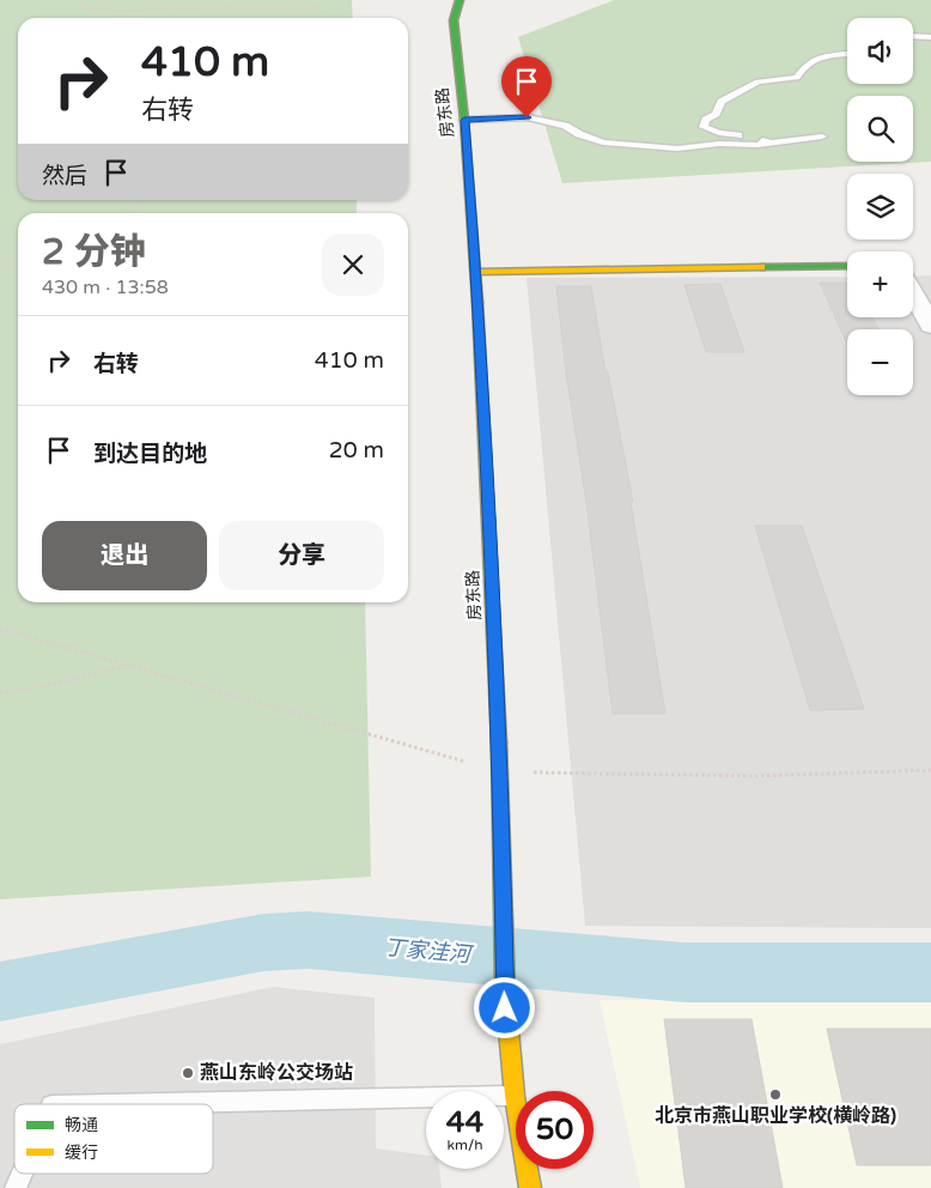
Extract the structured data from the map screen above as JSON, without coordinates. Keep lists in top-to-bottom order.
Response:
{
  "streets": {
    "main road": ["房东路"]
  },
  "water": ["丁家洼河"],
  "places": ["燕山东岭公交场站", "北京市燕山职业学校(横岭路)"],
  "legend": ["畅通", "缓行"],
  "page": {
    "map_buttons": ["+", "−"],
    "turn": ["410 m", "右转"],
    "then": "然后",
    "heading": ["2 分钟", "430 m · 13:58"],
    "list": [
      {
        "name": "右转",
        "value": "410 m"
      },
      {
        "name": "到达目的地",
        "value": "20 m"
      }
    ],
    "buttons": ["退出", "分享"],
    "speed": "44 km/h",
    "limit": "50"
  }
}
